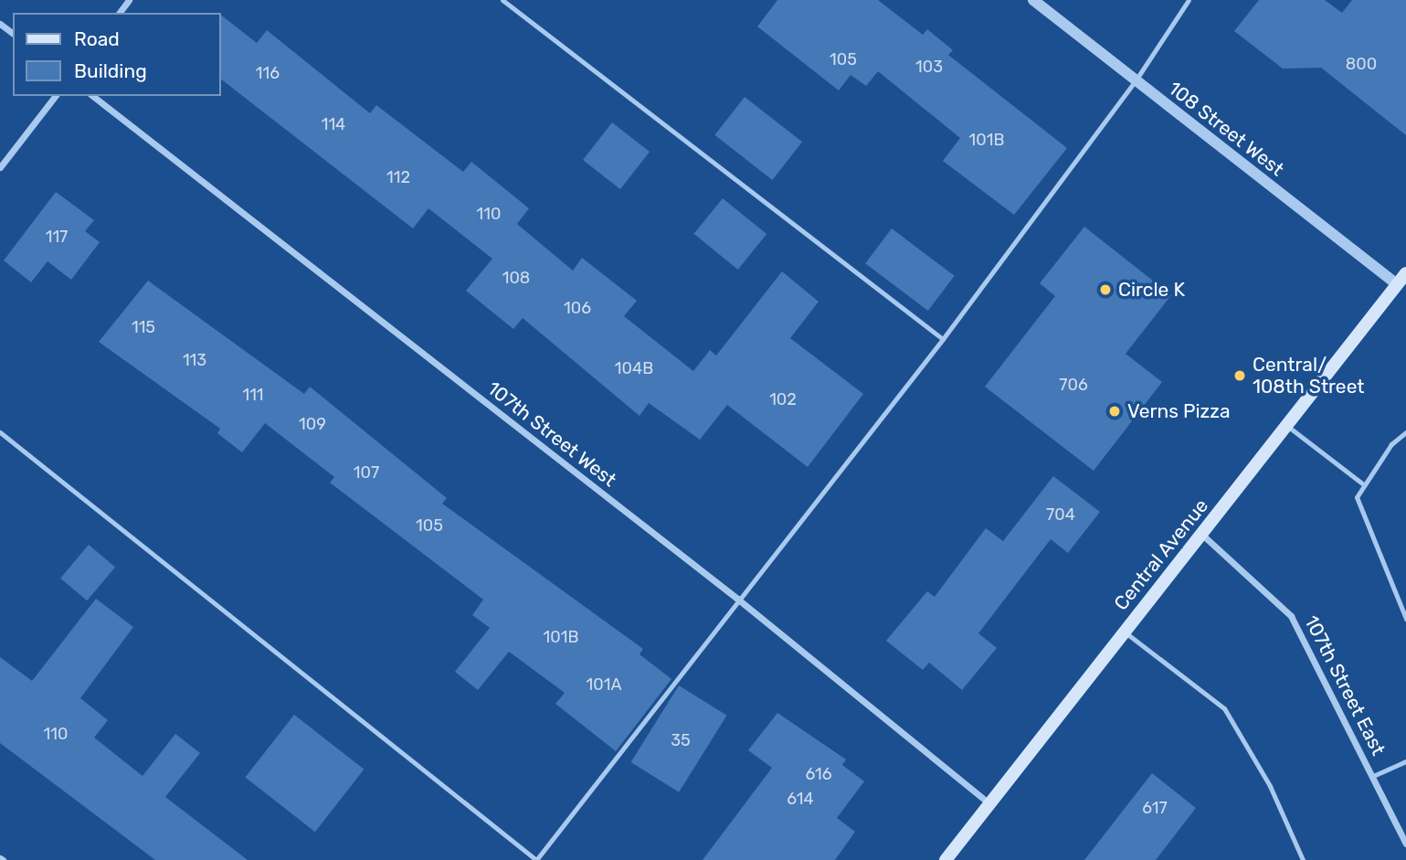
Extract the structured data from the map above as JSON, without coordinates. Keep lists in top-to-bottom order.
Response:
{
  "streets": {
    "main road": ["Central Avenue"],
    "street": ["108 Street West", "107th Street West", "107th Street East"]
  },
  "crossings": [
    ["108 Street West", "Central Avenue"],
    ["107th Street West", "Central Avenue"],
    ["Central Avenue", "107th Street East"]
  ],
  "places": ["Circle K", "Central/ 108th Street", "Verns Pizza"],
  "house_numbers": [
    "105",
    "800",
    "103",
    "116",
    "114",
    "101B",
    "112",
    "110",
    "117",
    "108",
    "106",
    "115",
    "113",
    "104B",
    "706",
    "111",
    "102",
    "109",
    "107",
    "704",
    "105",
    "101B",
    "101A",
    "110",
    "35",
    "616",
    "614",
    "617"
  ],
  "legend": ["Road", "Building"]
}
